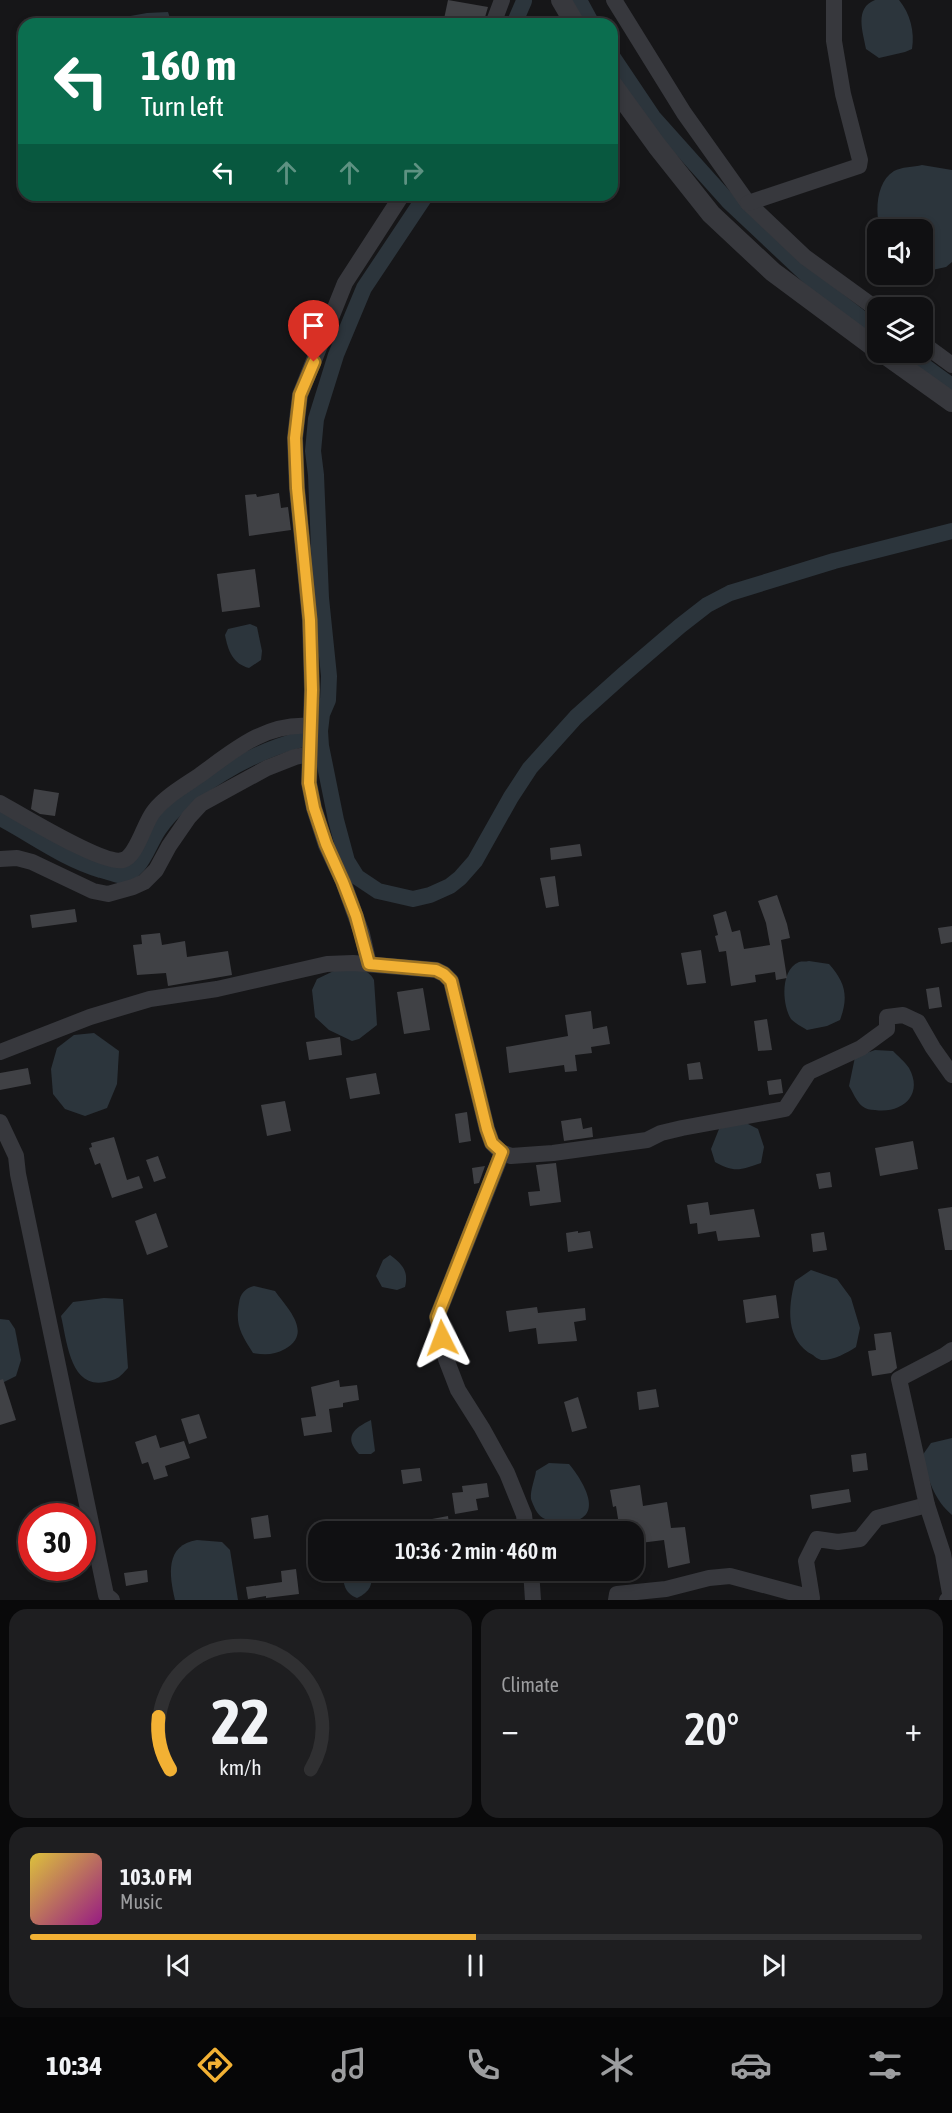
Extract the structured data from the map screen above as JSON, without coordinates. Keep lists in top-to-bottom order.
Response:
{
  "page": {
    "turn": ["160 m", "Turn left"],
    "limit": "30",
    "trip": "10:36 · 2 min · 460 m",
    "tile": "Climate",
    "heat": ["−", "20°", "+"],
    "song": ["103.0 FM", "Music"],
    "tabs": "10:34",
    "gauge": ["22", "km/h"]
  }
}
